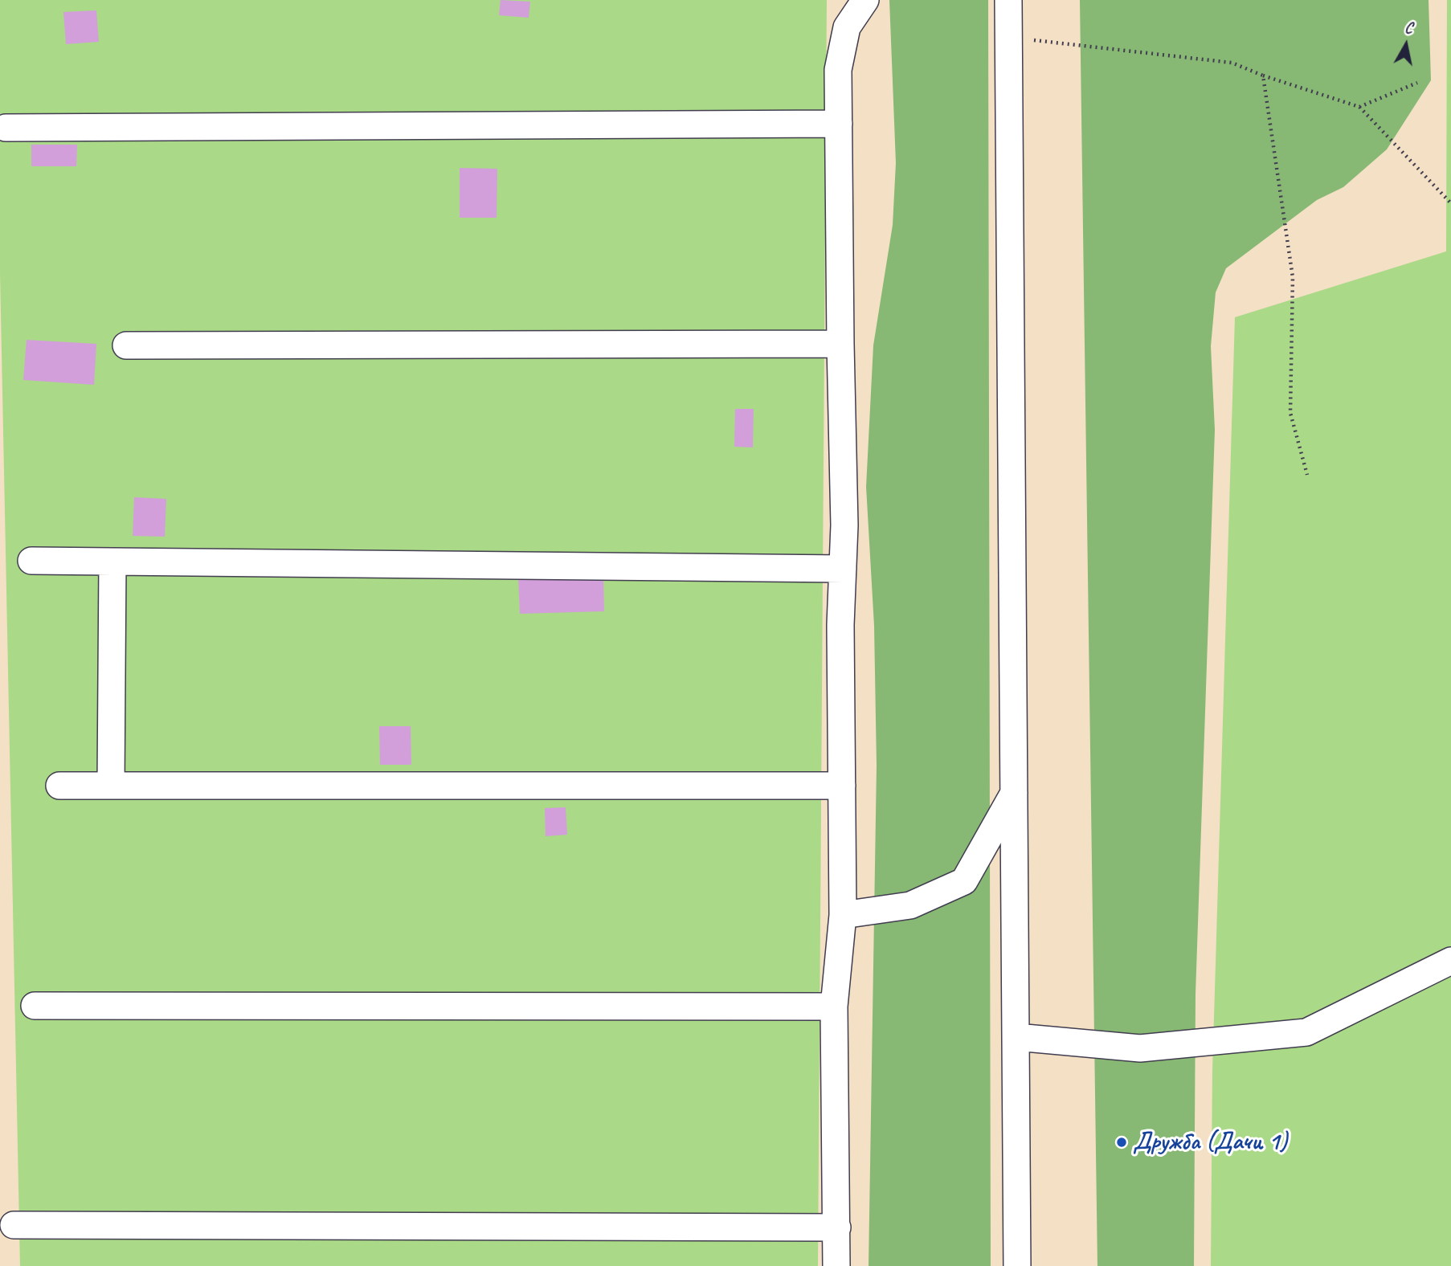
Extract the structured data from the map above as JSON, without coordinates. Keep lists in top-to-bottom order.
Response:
{
  "places": ["Дружба (Дачи 1)"],
  "north": "top"
}
